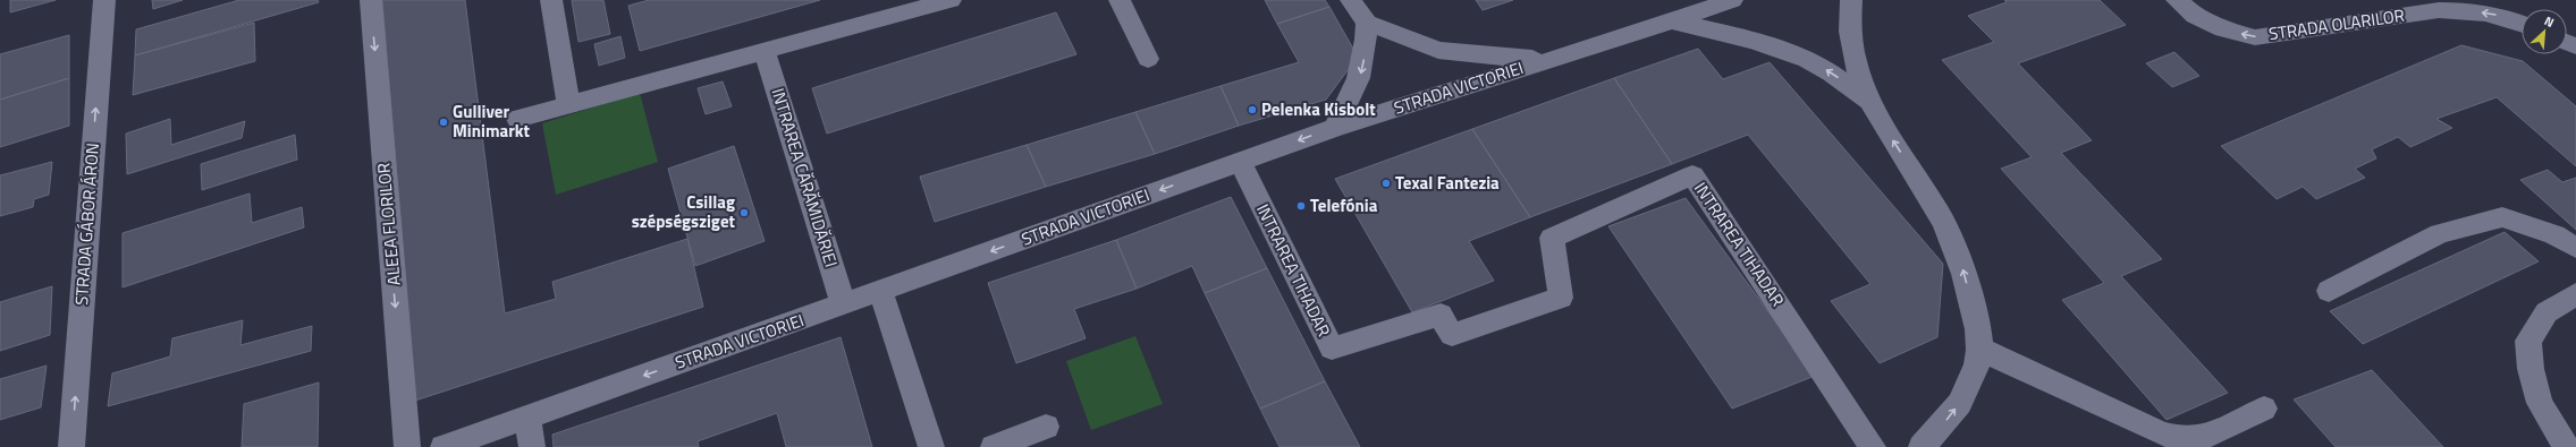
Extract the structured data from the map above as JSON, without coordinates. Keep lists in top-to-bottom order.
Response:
{
  "streets": {
    "street": [
      "STRADA OLARILOR",
      "STRADA VICTORIEI",
      "INTRAREA CĂRĂMIDĂRIEI",
      "STRADA GÁBOR ÁRON",
      "ALEEA FLORILOR",
      "INTRAREA TIHADAR"
    ]
  },
  "crossings": [
    ["STRADA VICTORIEI", "INTRAREA CĂRĂMIDĂRIEI"],
    ["STRADA VICTORIEI", "INTRAREA TIHADAR"]
  ],
  "one_way": [
    "STRADA OLARILOR",
    "STRADA VICTORIEI",
    "STRADA GÁBOR ÁRON",
    "ALEEA FLORILOR"
  ],
  "places": [
    "Pelenka Kisbolt",
    "Gulliver Minimarkt",
    "Texal Fantezia",
    "Telefónia",
    "Csillag szépségsziget"
  ],
  "north": "top right"
}
